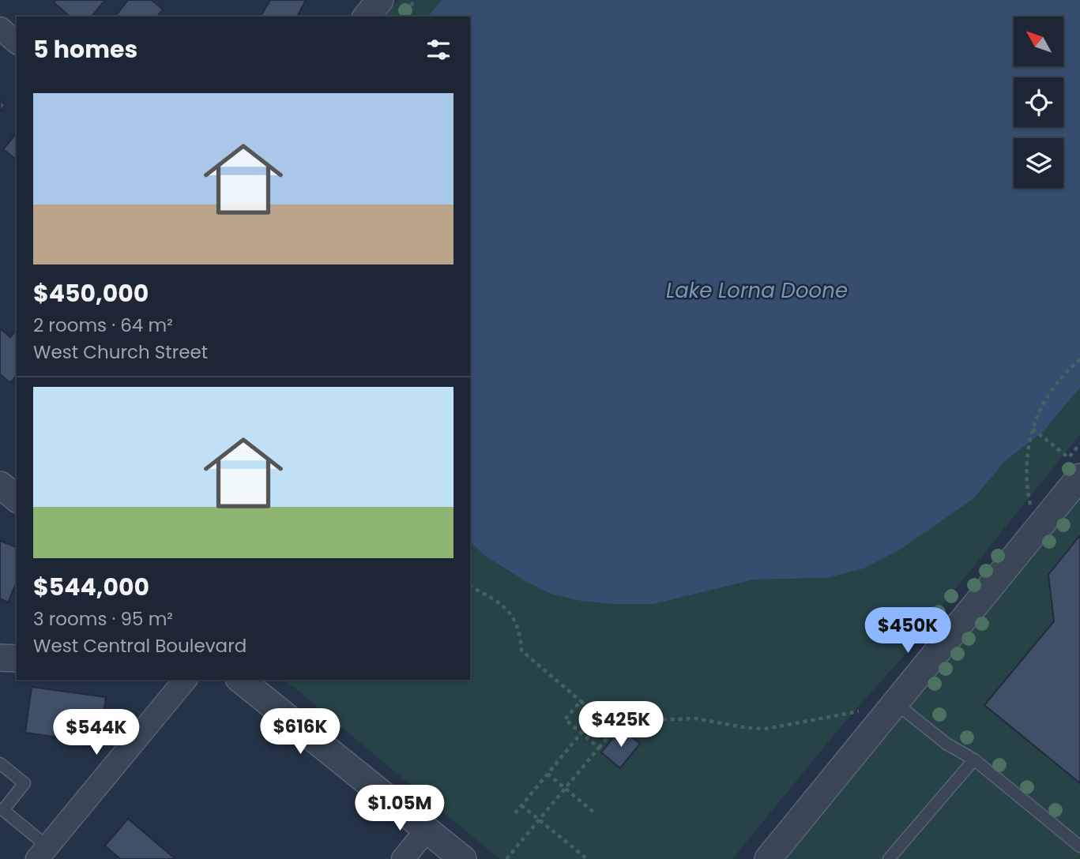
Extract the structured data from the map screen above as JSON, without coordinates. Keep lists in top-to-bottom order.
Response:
{
  "water": ["Lake Lorna Doone"],
  "north": "top left",
  "page": {
    "heading": "5 homes",
    "list": [
      {
        "name": "$450,000",
        "note": "2 rooms · 64 m² · West Church Street"
      },
      {
        "name": "$544,000",
        "note": "3 rooms · 95 m² · West Central Boulevard"
      }
    ],
    "price": [
      "$450K",
      "$425K",
      "$616K",
      "$544K",
      "$1.05M"
    ]
  }
}
